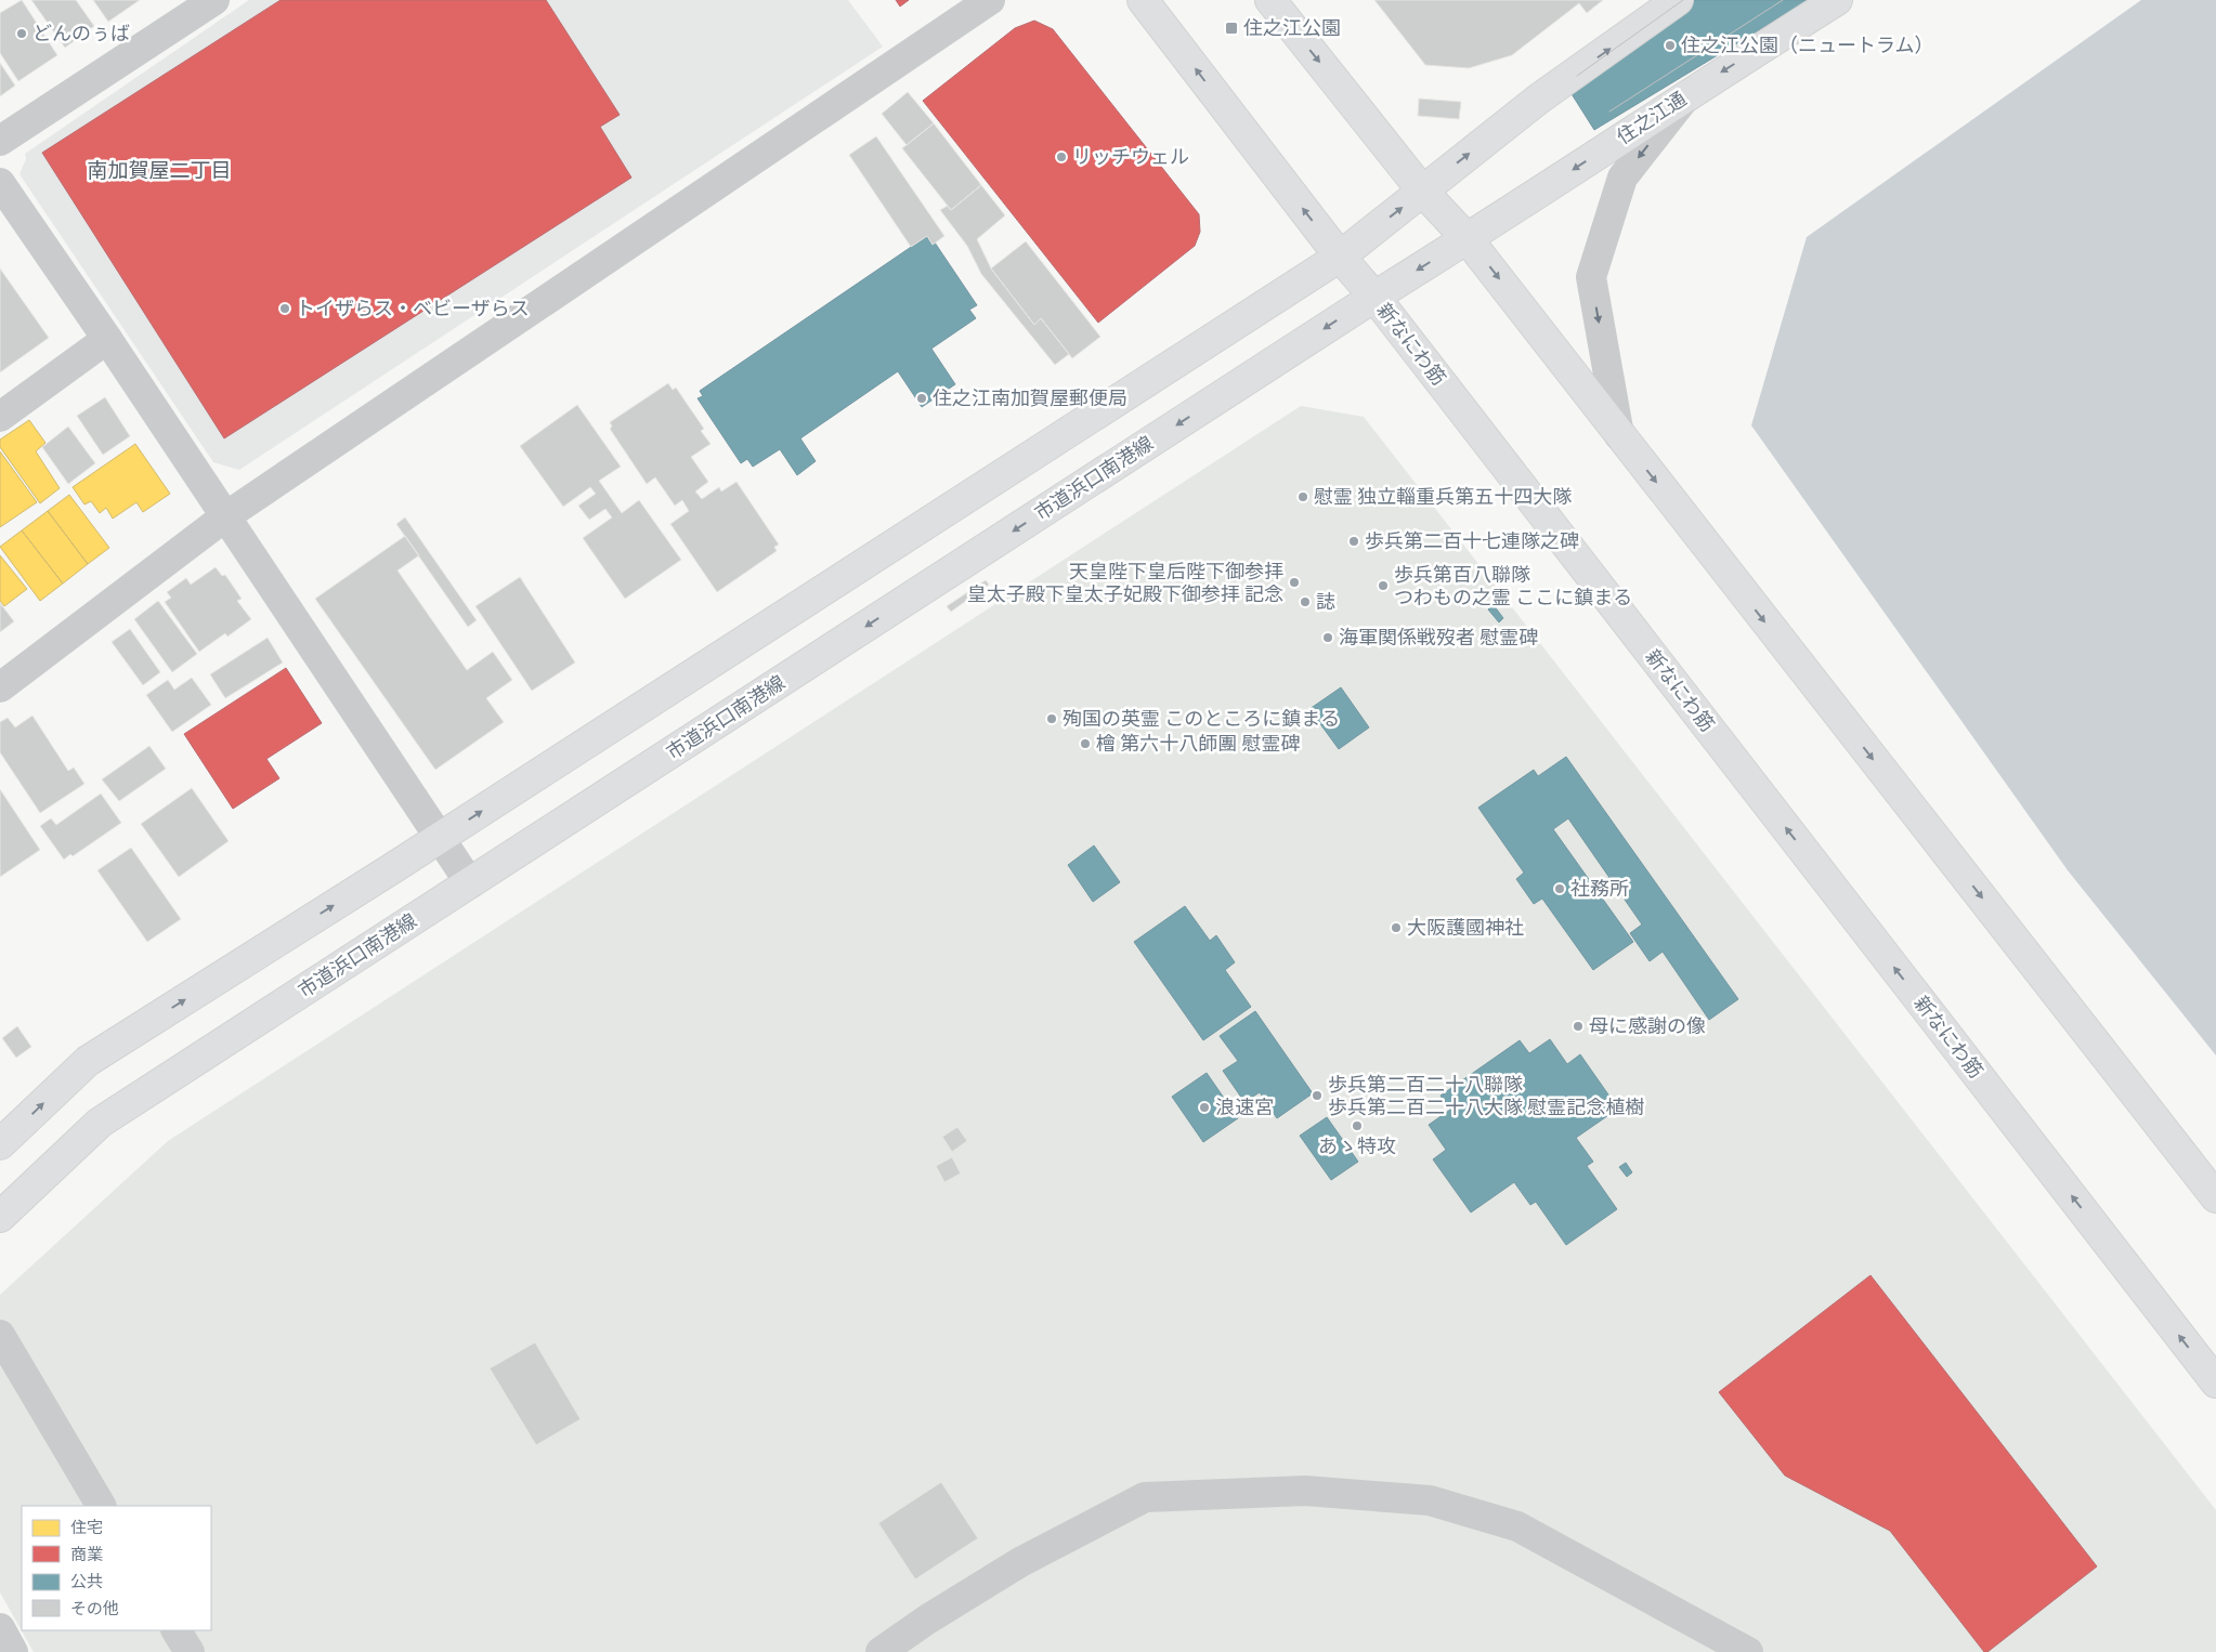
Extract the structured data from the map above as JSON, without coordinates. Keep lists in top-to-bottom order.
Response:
{
  "streets": {
    "main road": ["住之江通", "新なにわ筋", "市道浜口南港線"]
  },
  "crossings": [
    ["住之江通", "市道浜口南港線"],
    ["新なにわ筋", "市道浜口南港線"]
  ],
  "districts": ["南加賀屋二丁目"],
  "places": {
    "transit": ["住之江公園"],
    "other": [
      "どんのぅば",
      "住之江公園（ニュートラム）",
      "リッチウェル",
      "トイザらス・ベビーザらス",
      "住之江南加賀屋郵便局",
      "慰霊 独立輜重兵第五十四大隊",
      "歩兵第二百十七連隊之碑",
      "天皇陛下皇后陛下御参拝 皇太子殿下皇太子妃殿下御参拝 記念",
      "歩兵第百八聯隊 つわもの之霊 ここに鎮まる",
      "誌",
      "海軍関係戦歿者 慰霊碑",
      "殉国の英霊 このところに鎮まる",
      "檜 第六十八師團 慰霊碑",
      "社務所",
      "大阪護國神社",
      "母に感謝の像",
      "歩兵第二百二十八聯隊 歩兵第二百二十八大隊 慰霊記念植樹",
      "浪速宮",
      "あゝ特攻"
    ]
  },
  "legend": [
    "住宅",
    "商業",
    "公共",
    "その他"
  ]
}
